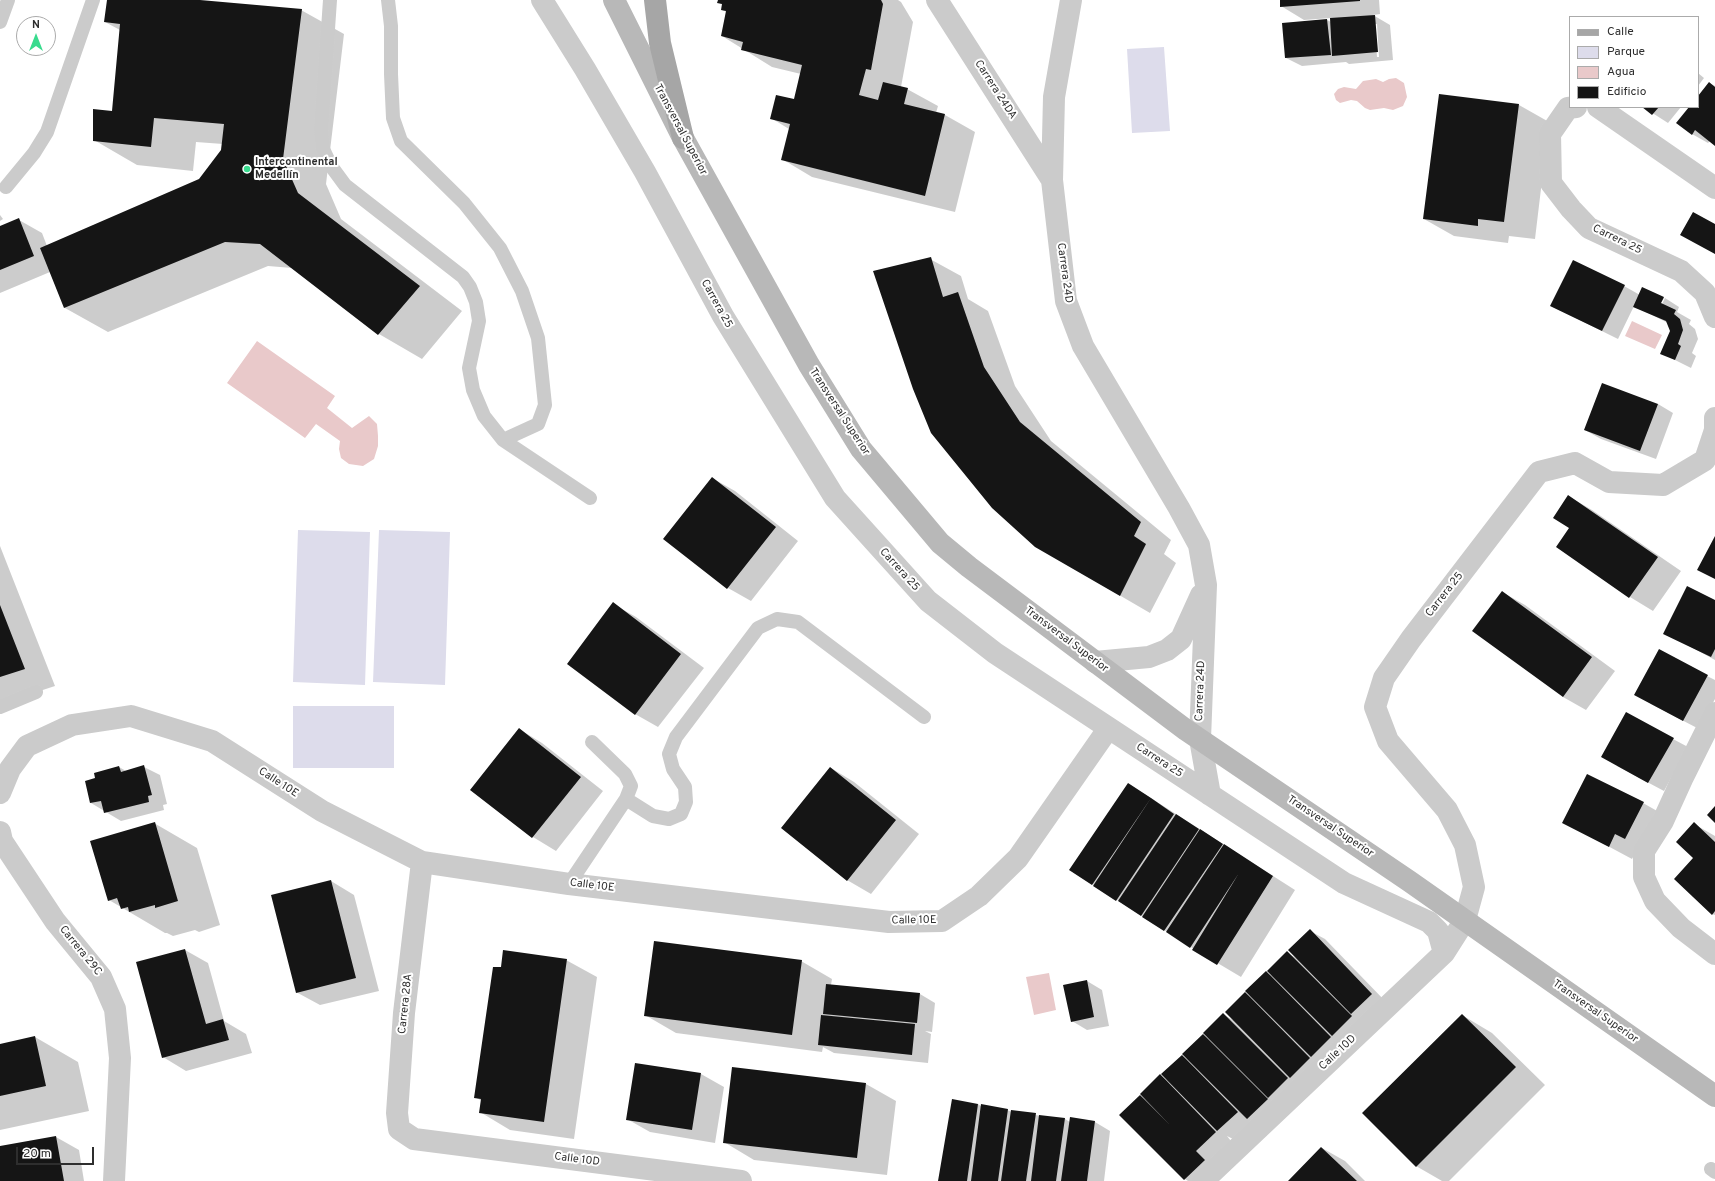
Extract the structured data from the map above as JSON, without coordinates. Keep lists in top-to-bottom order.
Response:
{
  "streets": {
    "main road": ["Transversal Superior"],
    "street": [
      "Carrera 24DA",
      "Carrera 25",
      "Carrera 24D",
      "Calle 10E",
      "Carrera 29C",
      "Carrera 28A",
      "Calle 10D"
    ]
  },
  "crossings": [
    ["Carrera 24DA", "Carrera 24D"],
    ["Transversal Superior", "Carrera 25"],
    ["Transversal Superior", "Carrera 24D"],
    ["Transversal Superior", "Calle 10D"],
    ["Carrera 25", "Carrera 24D"],
    ["Carrera 25", "Calle 10E"],
    ["Carrera 25", "Calle 10D"],
    ["Calle 10E", "Carrera 28A"],
    ["Carrera 28A", "Calle 10D"]
  ],
  "places": ["Intercontinental Medellín"],
  "legend": [
    "Calle",
    "Parque",
    "Agua",
    "Edificio"
  ],
  "scale_bar": "20 m",
  "north": "top"
}
